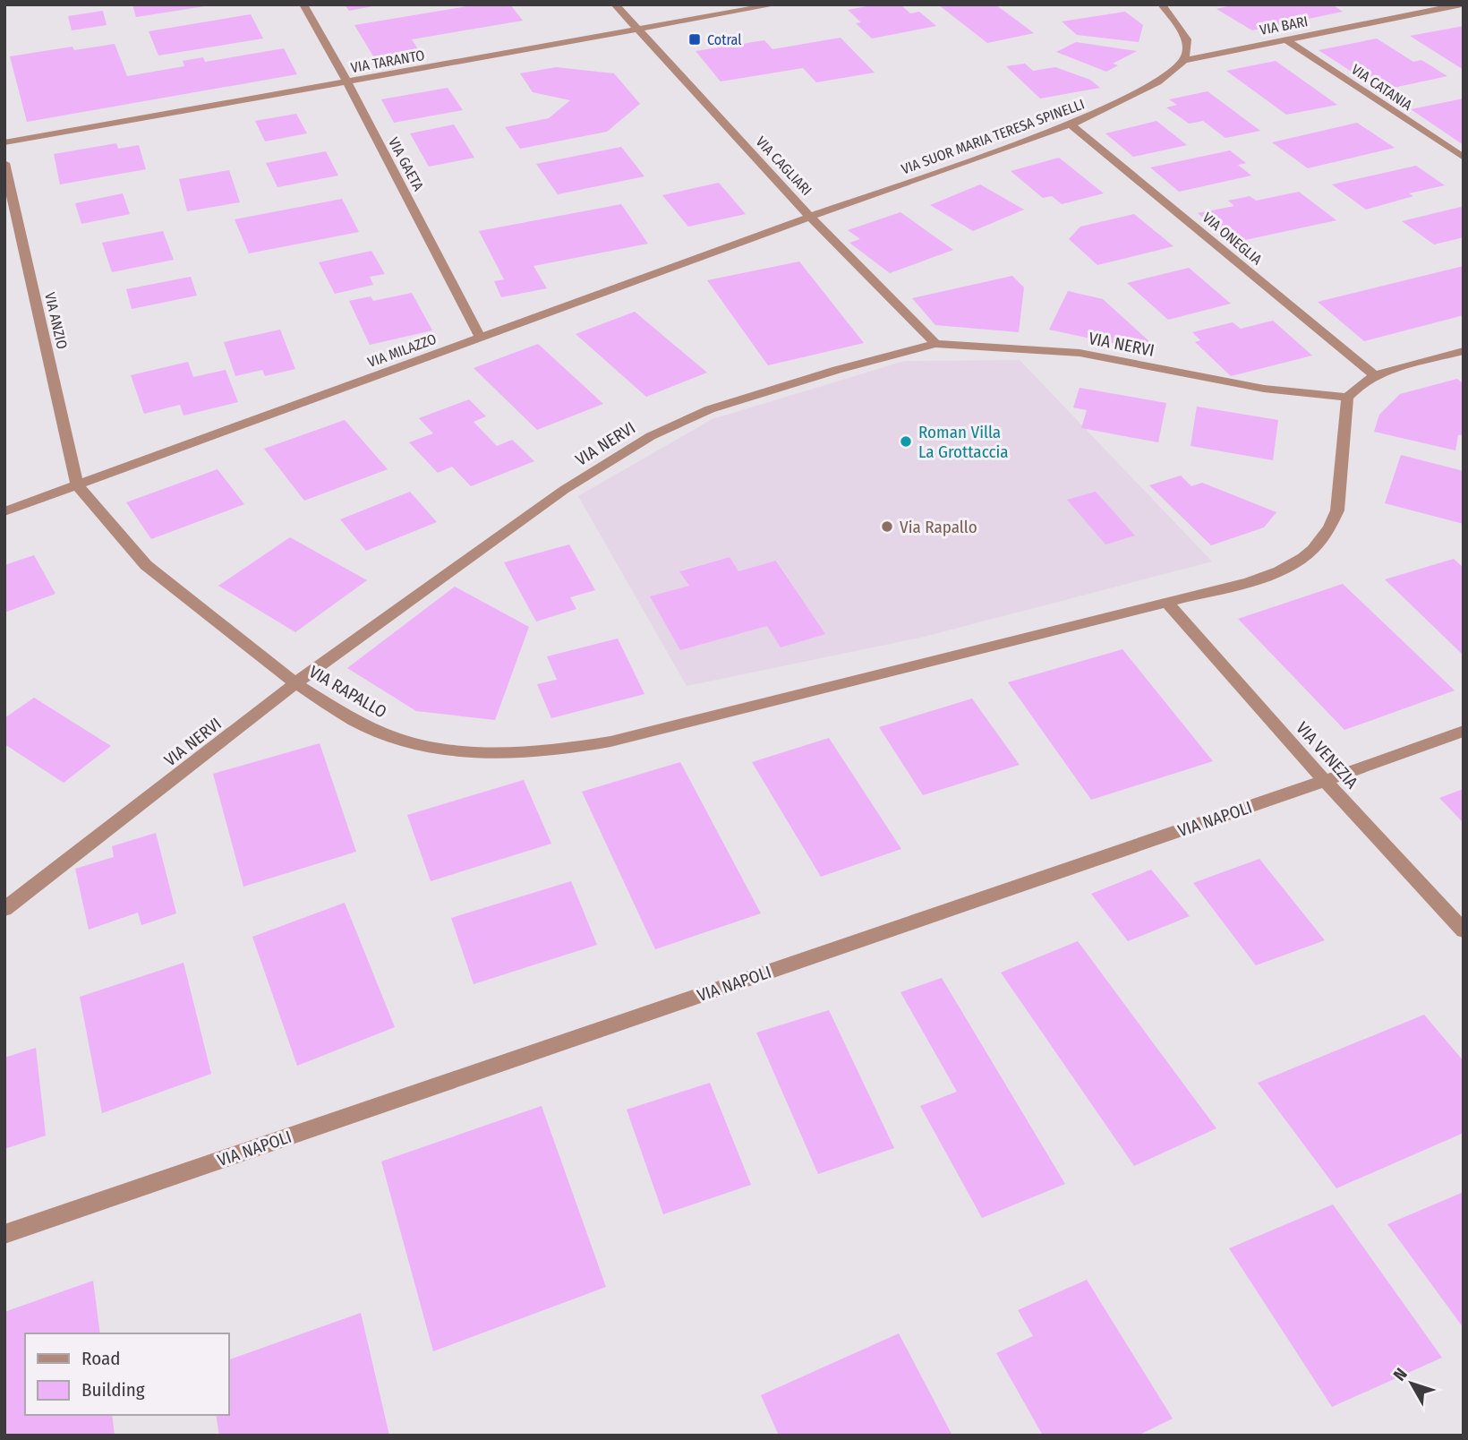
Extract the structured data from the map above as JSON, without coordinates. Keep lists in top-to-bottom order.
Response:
{
  "streets": {
    "street": [
      "VIA BARI",
      "VIA TARANTO",
      "VIA CATANIA",
      "VIA SUOR MARIA TERESA SPINELLI",
      "VIA GAETA",
      "VIA CAGLIARI",
      "VIA ONEGLIA",
      "VIA ANZIO",
      "VIA NERVI",
      "VIA MILAZZO",
      "VIA RAPALLO",
      "VIA VENEZIA",
      "VIA NAPOLI"
    ]
  },
  "crossings": [
    ["VIA BARI", "VIA CATANIA"],
    ["VIA BARI", "VIA SUOR MARIA TERESA SPINELLI"],
    ["VIA TARANTO", "VIA GAETA"],
    ["VIA TARANTO", "VIA CAGLIARI"],
    ["VIA SUOR MARIA TERESA SPINELLI", "VIA CAGLIARI"],
    ["VIA SUOR MARIA TERESA SPINELLI", "VIA ONEGLIA"],
    ["VIA SUOR MARIA TERESA SPINELLI", "VIA MILAZZO"],
    ["VIA GAETA", "VIA MILAZZO"],
    ["VIA CAGLIARI", "VIA NERVI"],
    ["VIA CAGLIARI", "VIA MILAZZO"],
    ["VIA ANZIO", "VIA MILAZZO"],
    ["VIA ANZIO", "VIA RAPALLO"],
    ["VIA NERVI", "VIA RAPALLO"],
    ["VIA MILAZZO", "VIA RAPALLO"],
    ["VIA RAPALLO", "VIA VENEZIA"],
    ["VIA VENEZIA", "VIA NAPOLI"]
  ],
  "places": {
    "transit": ["Cotral"],
    "other": ["Roman Villa La Grottaccia", "Via Rapallo"]
  },
  "legend": ["Road", "Building"],
  "north": "top left"
}
